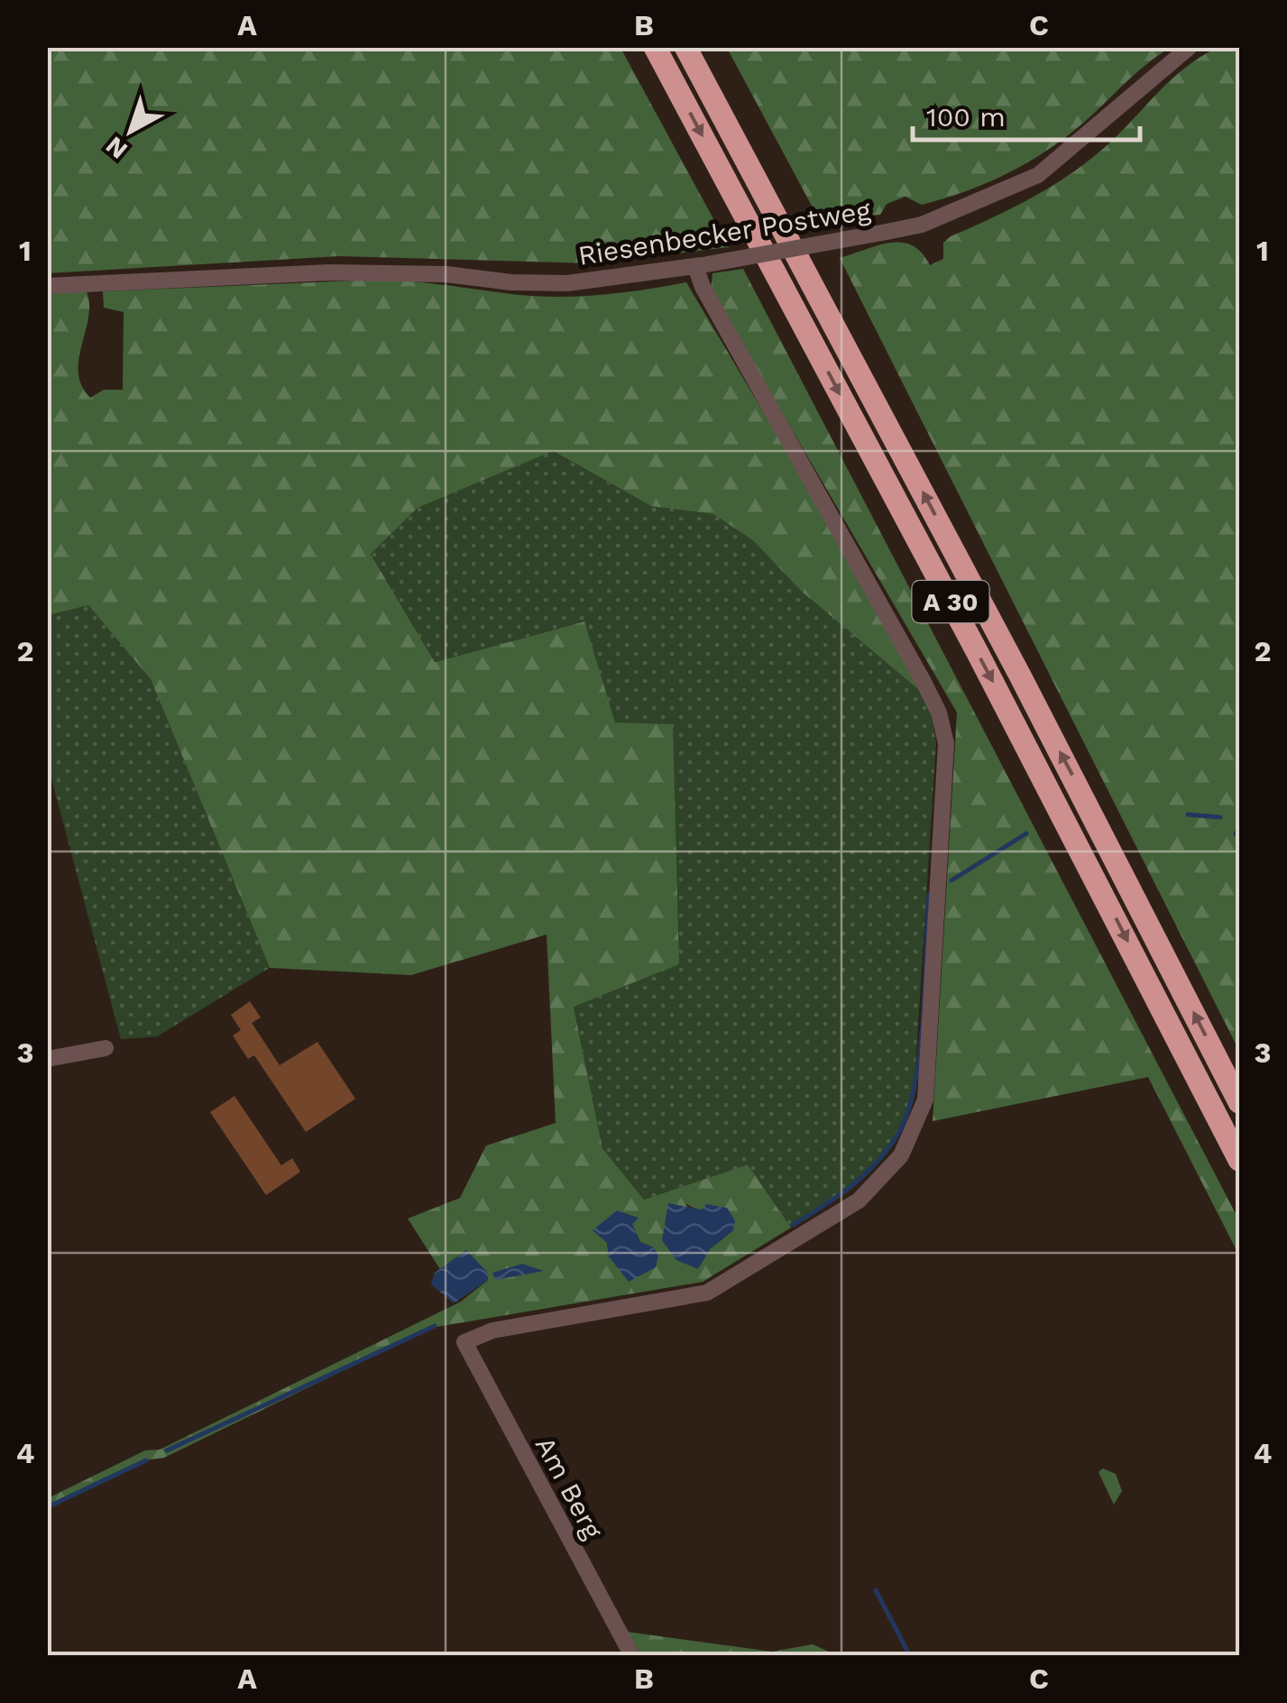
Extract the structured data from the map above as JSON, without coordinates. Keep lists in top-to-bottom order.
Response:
{
  "streets": {
    "highway": ["A 30"],
    "street": ["Riesenbecker Postweg", "Am Berg"]
  },
  "crossings": [
    ["Riesenbecker Postweg", "Am Berg"]
  ],
  "scale_bar": "100 m",
  "north": "bottom left",
  "grid": {
    "columns": ["A", "B", "C"],
    "rows": [
      "1",
      "2",
      "3",
      "4"
    ]
  }
}
